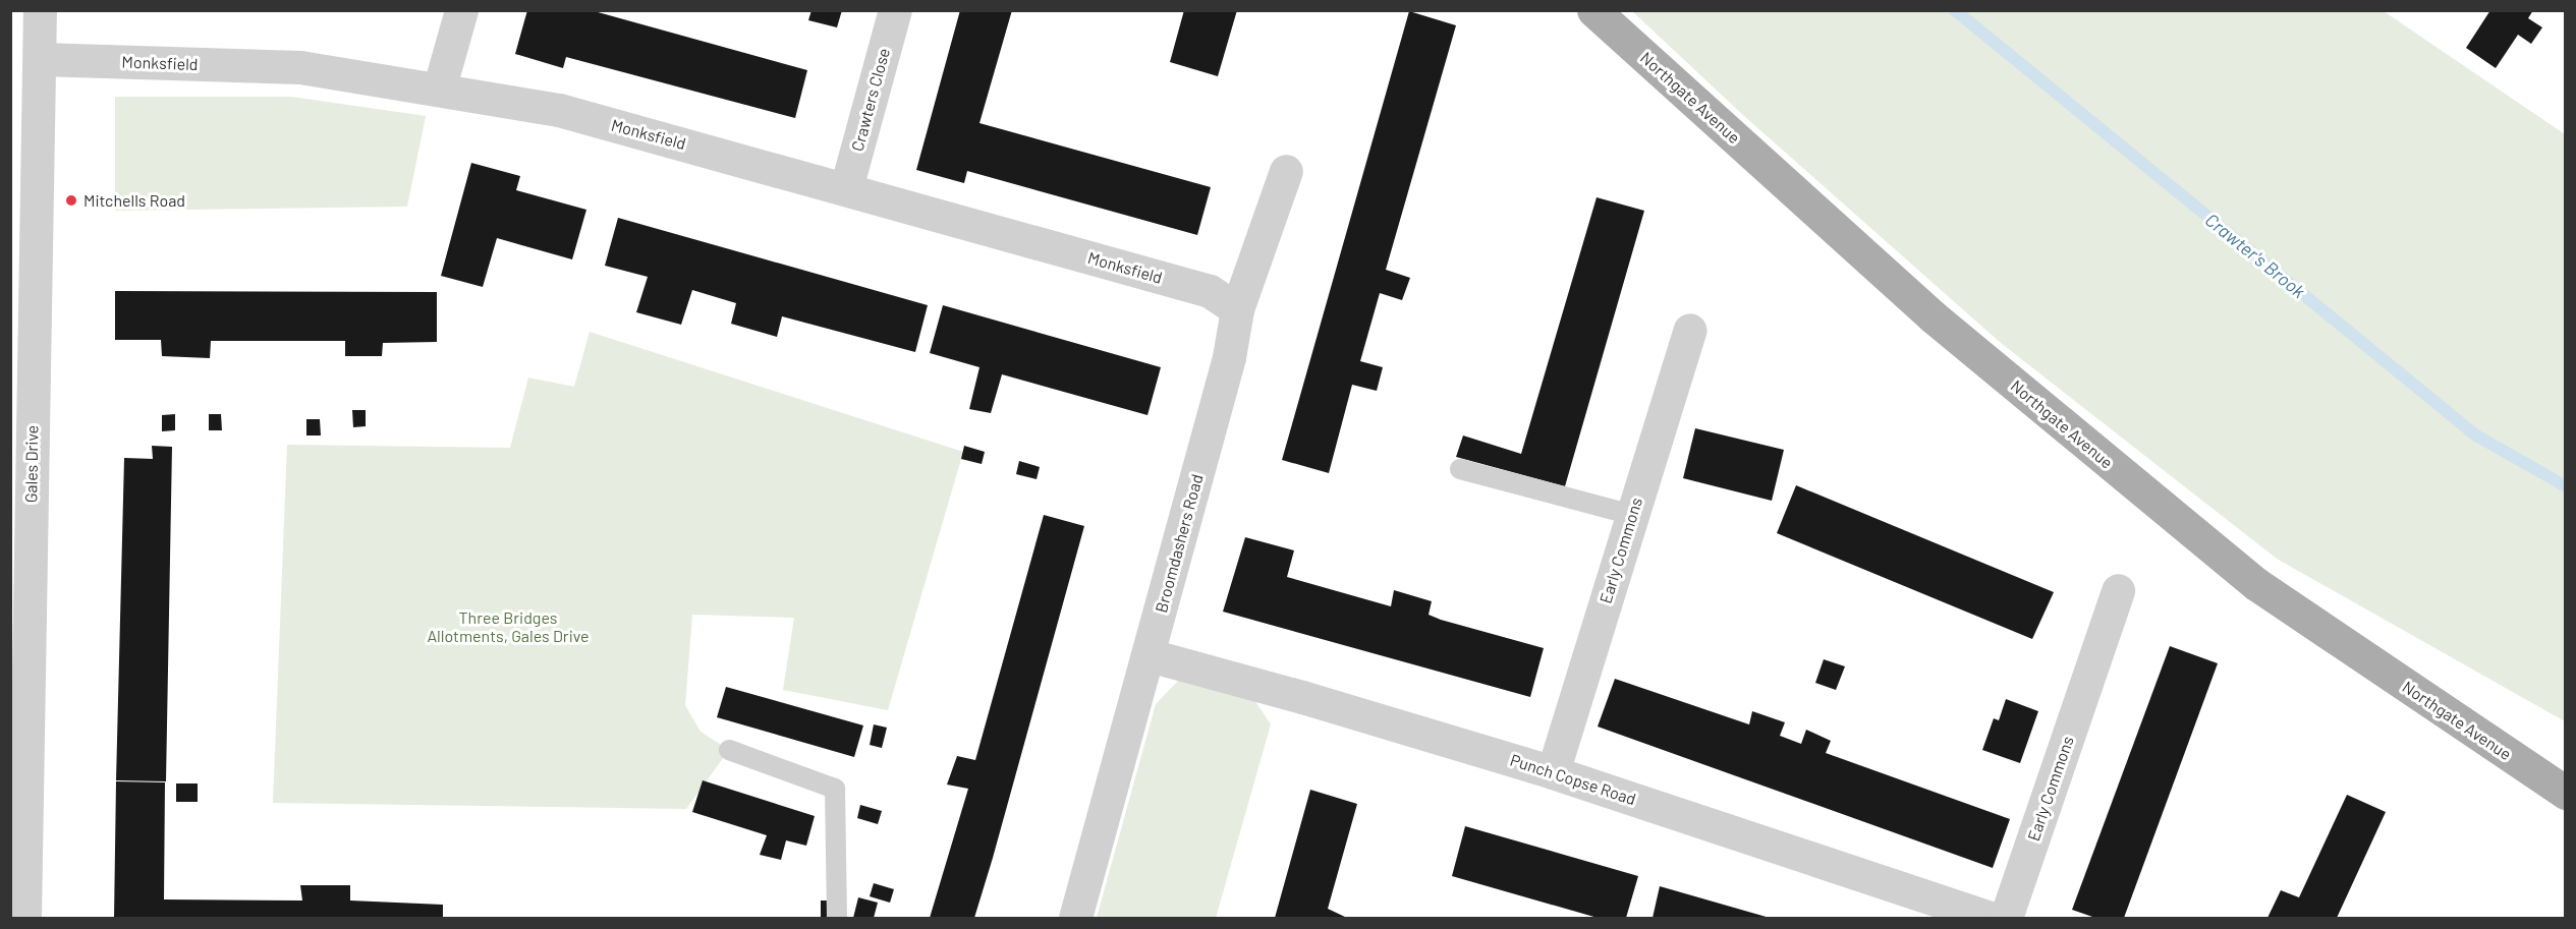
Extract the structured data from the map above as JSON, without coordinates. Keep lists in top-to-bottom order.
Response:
{
  "streets": {
    "main road": ["Northgate Avenue"],
    "street": [
      "Monksfield",
      "Crawters Close",
      "Gales Drive",
      "Broomdashers Road",
      "Early Commons",
      "Punch Copse Road"
    ]
  },
  "crossings": [
    ["Monksfield", "Crawters Close"],
    ["Monksfield", "Gales Drive"],
    ["Monksfield", "Broomdashers Road"],
    ["Broomdashers Road", "Punch Copse Road"],
    ["Early Commons", "Punch Copse Road"]
  ],
  "water": ["Crawter's Brook"],
  "parks": ["Three Bridges Allotments, Gales Drive"],
  "places": ["Mitchells Road"]
}
